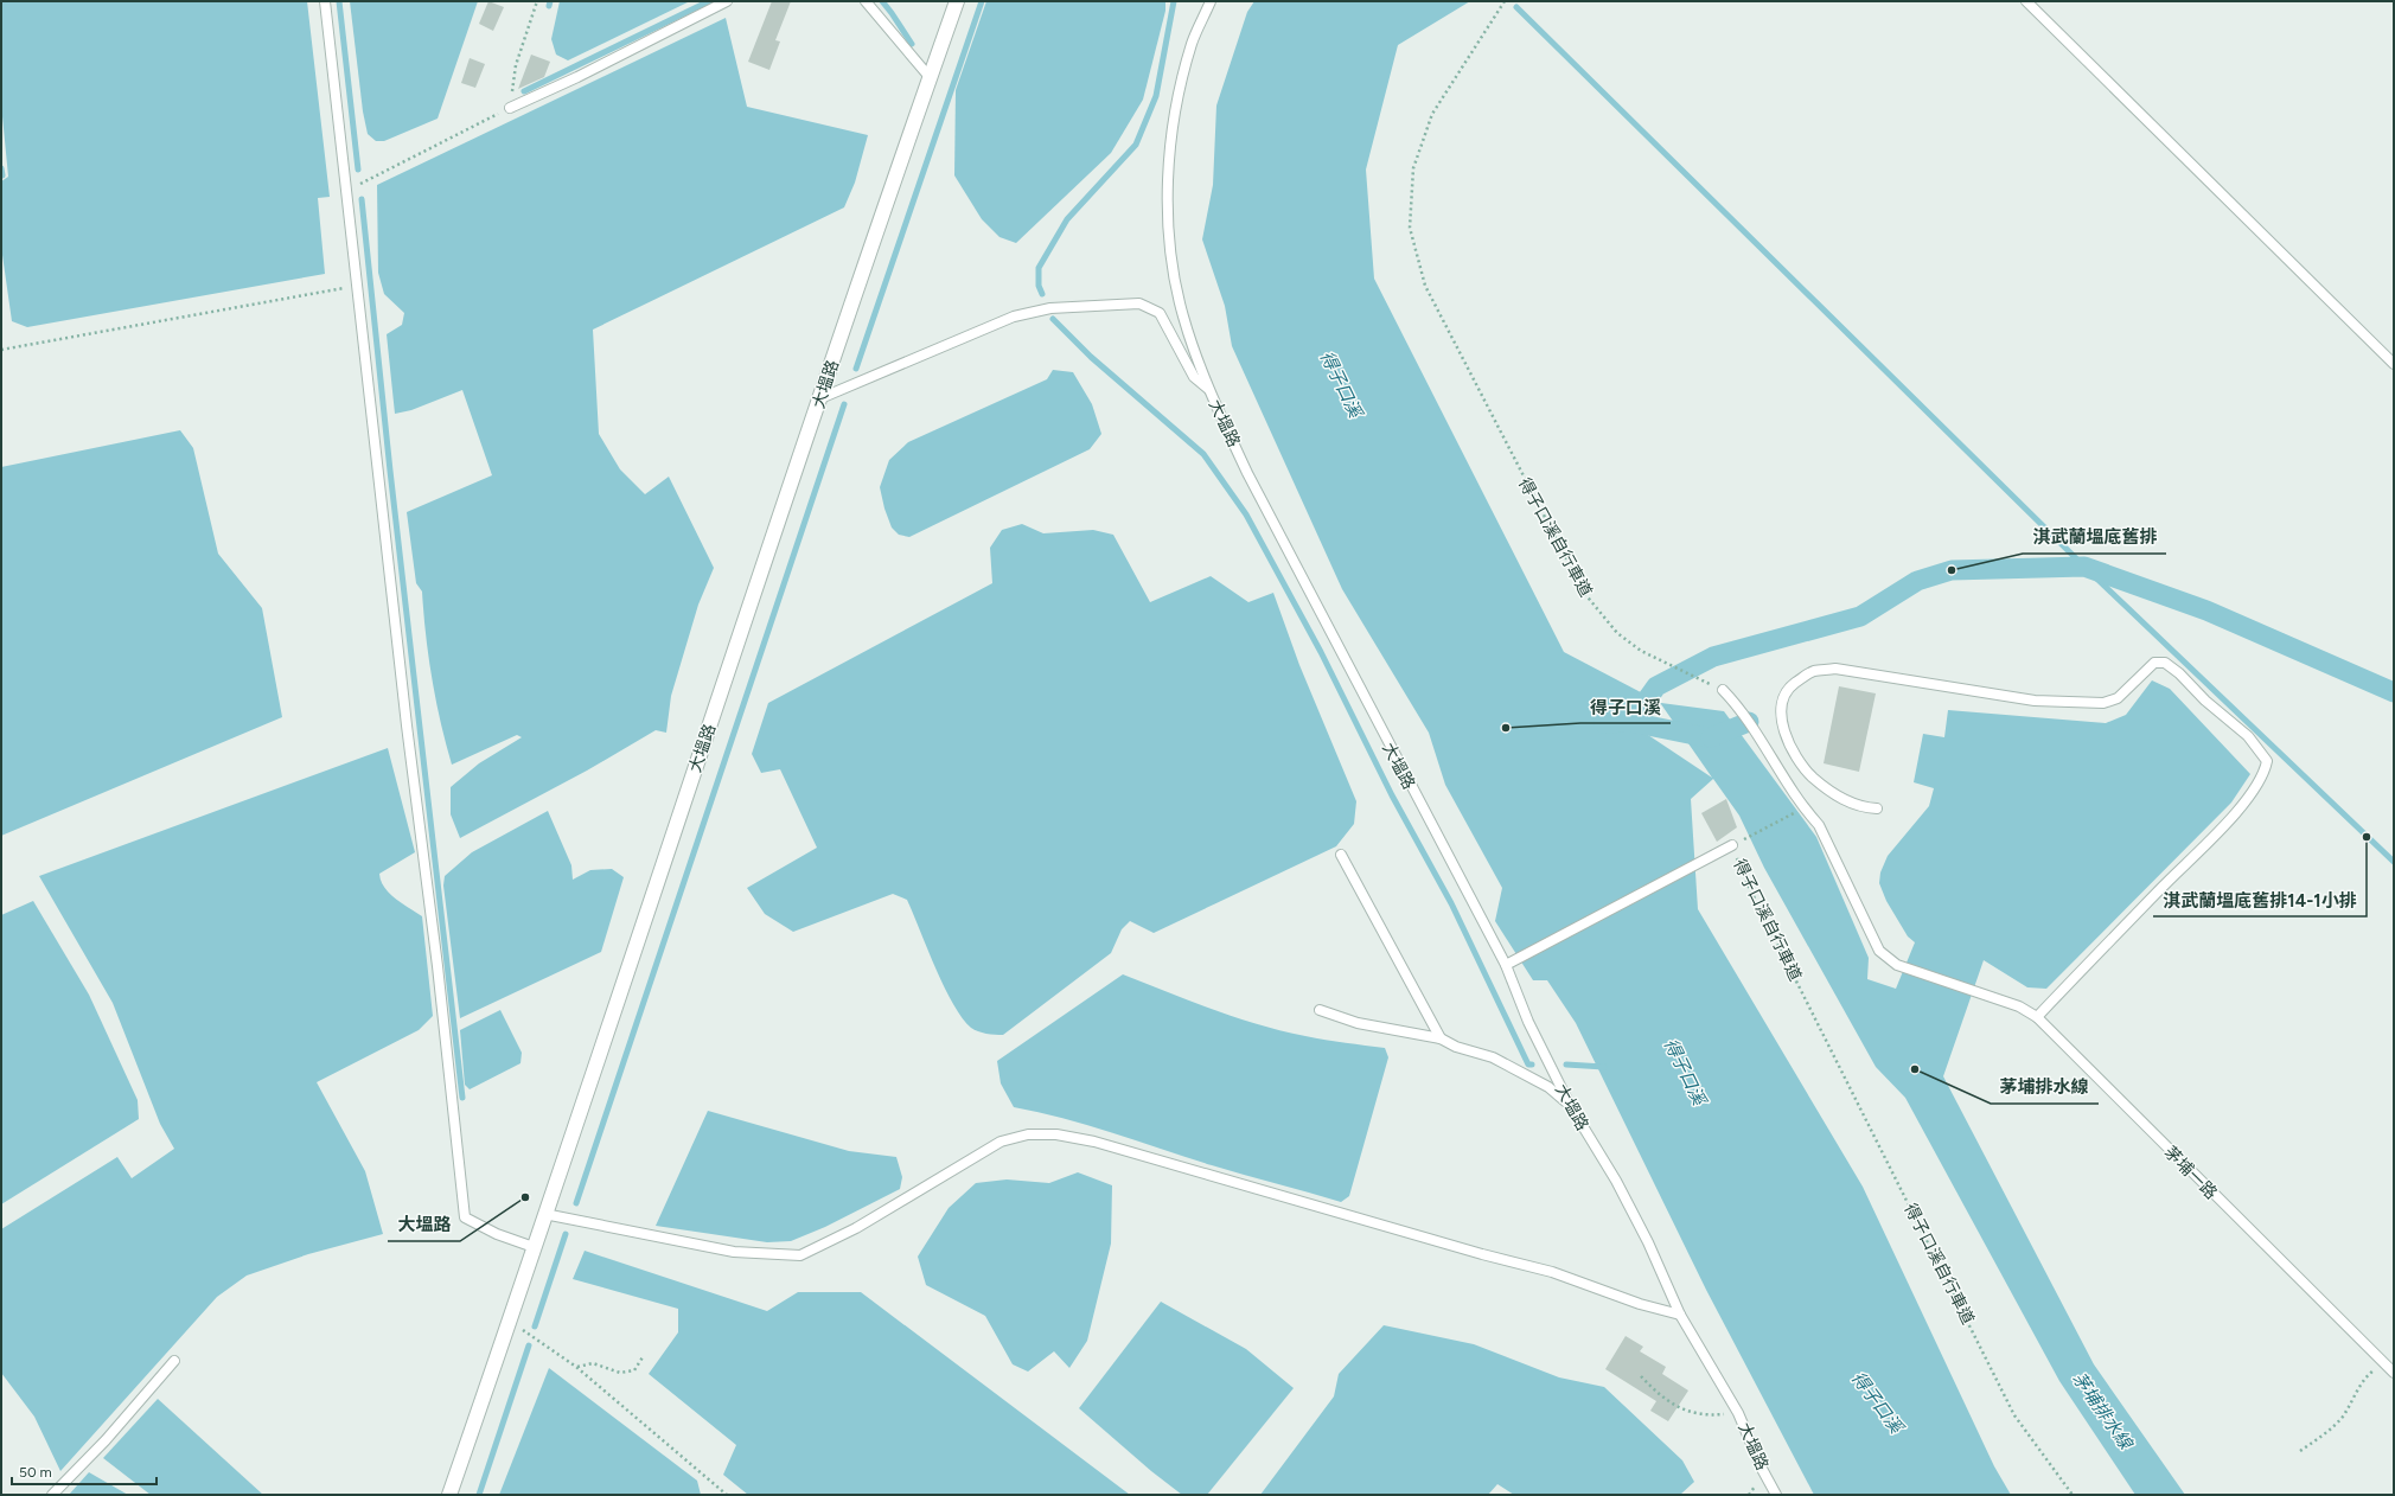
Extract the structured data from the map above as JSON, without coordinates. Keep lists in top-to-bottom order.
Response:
{
  "streets": {
    "street": ["大塭路"],
    "lane": ["茅埔一路"],
    "path": ["得子口溪自行車道"]
  },
  "crossings": [
    ["得子口溪自行車道", "茅埔一路"]
  ],
  "water": ["得子口溪", "茅埔排水線"],
  "places": [
    "淇武蘭塭底舊排",
    "得子口溪",
    "淇武蘭塭底舊排14-1小排",
    "茅埔排水線",
    "大塭路"
  ],
  "scale_bar": "50 m"
}
